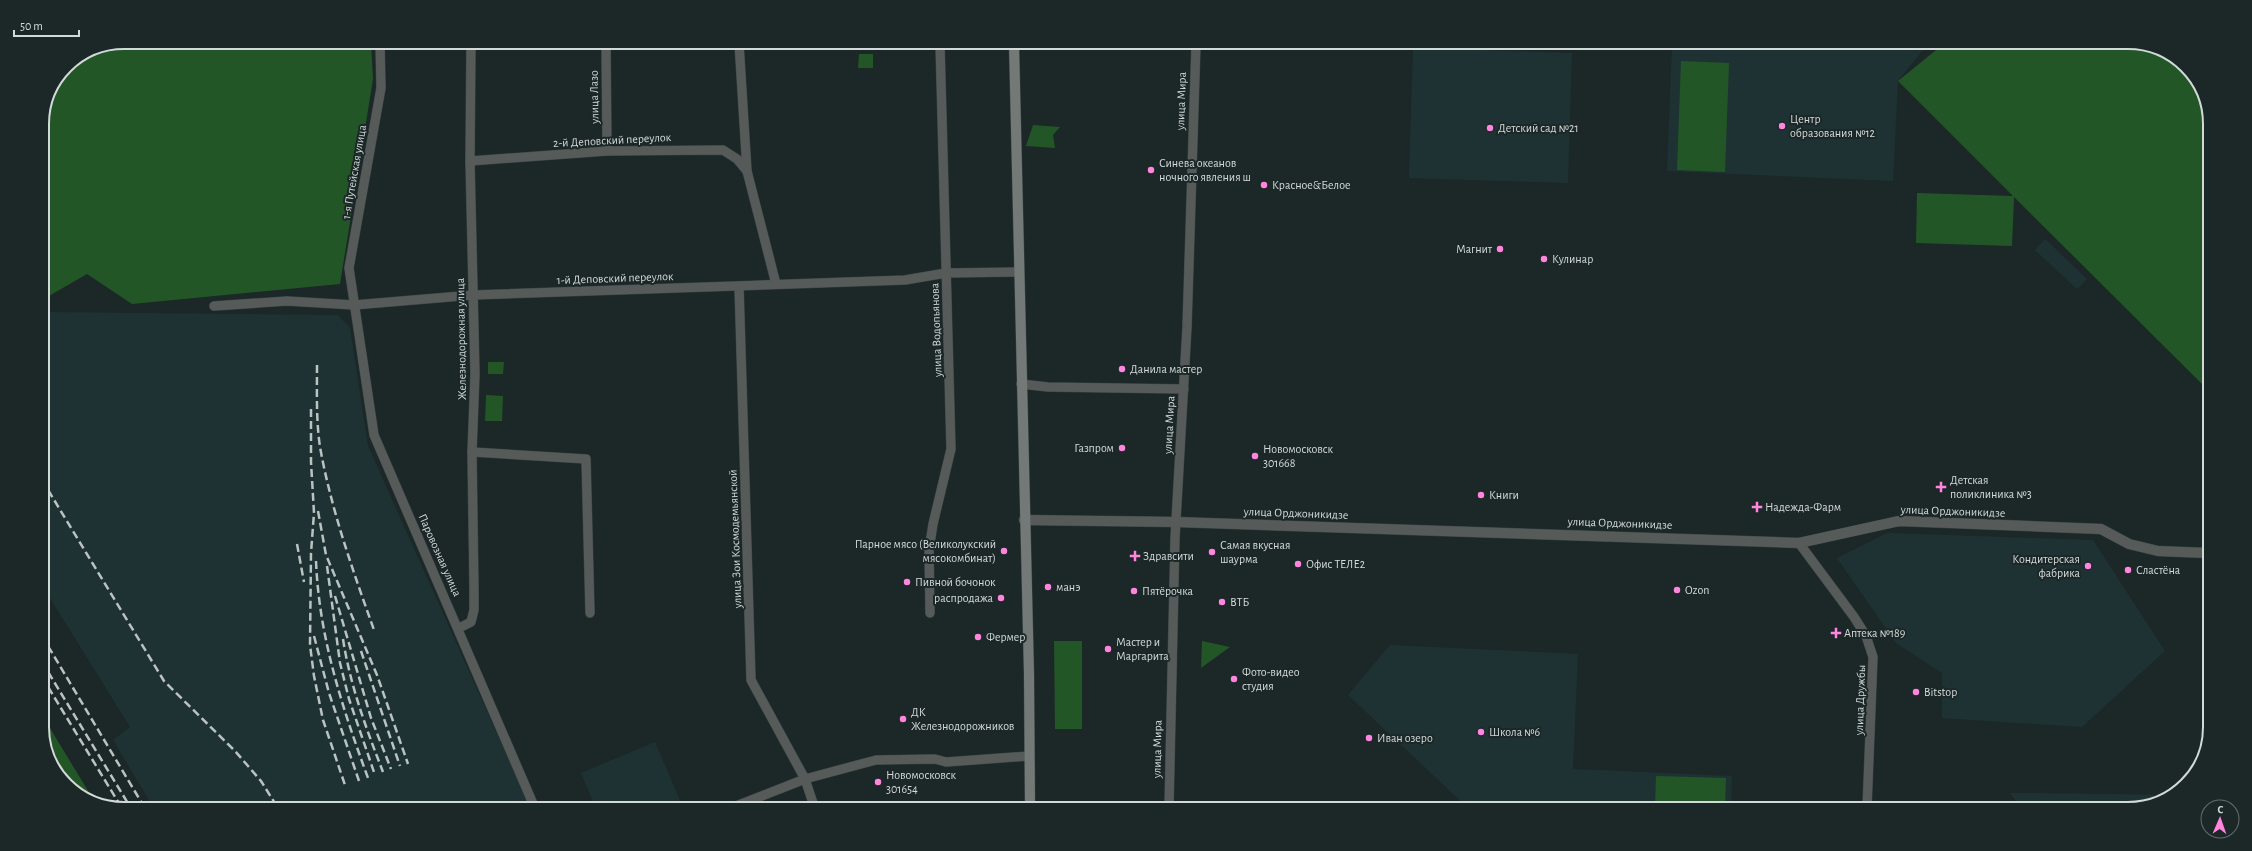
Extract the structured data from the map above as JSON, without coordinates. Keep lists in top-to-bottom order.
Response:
{
  "streets": {
    "street": [
      "улица Лазо",
      "улица Мира",
      "2-й Деповский переулок",
      "1-я Путейская улица",
      "1-й Деповский переулок",
      "улица Водопьянова",
      "Железнодорожная улица",
      "улица Орджоникидзе",
      "улица Зои Космодемьянской",
      "Паровозная улица",
      "улица Дружбы"
    ]
  },
  "crossings": [
    ["улица Лазо", "2-й Деповский переулок"],
    ["улица Мира", "улица Орджоникидзе"],
    ["2-й Деповский переулок", "Железнодорожная улица"],
    ["1-я Путейская улица", "1-й Деповский переулок"],
    ["1-я Путейская улица", "Паровозная улица"],
    ["1-й Деповский переулок", "улица Водопьянова"],
    ["1-й Деповский переулок", "Железнодорожная улица"],
    ["1-й Деповский переулок", "улица Зои Космодемьянской"],
    ["1-й Деповский переулок", "Паровозная улица"],
    ["Железнодорожная улица", "Паровозная улица"],
    ["улица Орджоникидзе", "улица Дружбы"]
  ],
  "places": {
    "other": [
      "Центр образования №12",
      "Детский сад №21",
      "Синева океанов ночного явления ш",
      "Красное&Белое",
      "Магнит",
      "Кулинар",
      "Данила мастер",
      "Газпром",
      "Новомосковск 301668",
      "Книги",
      "Парное мясо (Великолукский мясокомбинат)",
      "Самая вкусная шаурма",
      "Офис ТЕЛЕ2",
      "Кондитерская фабрика",
      "Сластёна",
      "Пивной бочонок",
      "манэ",
      "Ozon",
      "Пятёрочка",
      "распродажа",
      "ВТБ",
      "Фермер",
      "Мастер и Маргарита",
      "Фото-видео студия",
      "Bitstop",
      "ДК Железнодорожников",
      "Школа №6",
      "Иван озеро",
      "Новомосковск 301654"
    ],
    "health": [
      "Детская поликлиника №3",
      "Надежда-Фарм",
      "Здравсити",
      "Аптека №189"
    ]
  },
  "scale_bar": "50 m",
  "north": "top"
}
